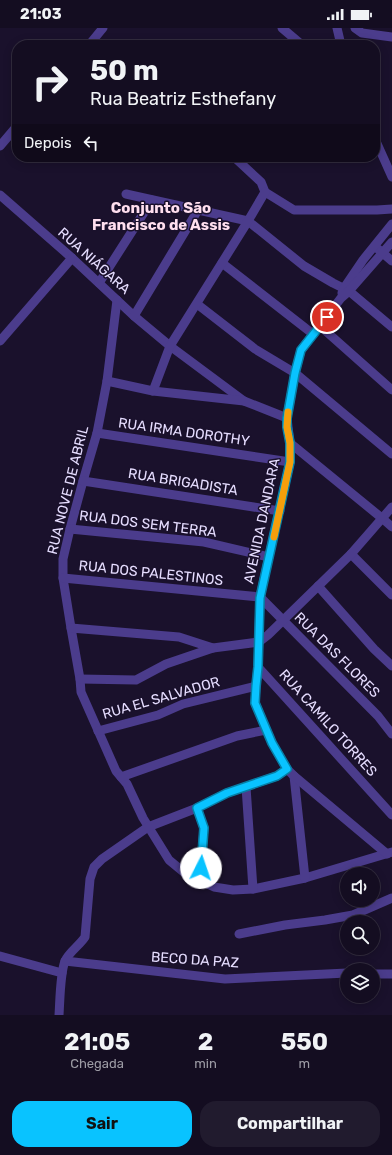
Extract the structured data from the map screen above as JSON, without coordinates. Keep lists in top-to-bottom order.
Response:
{
  "streets": {
    "street": [
      "RUA NIÁGARA",
      "RUA IRMA DOROTHY",
      "RUA BRIGADISTA",
      "RUA NOVE DE ABRIL",
      "AVENIDA DANDARA",
      "RUA DOS SEM TERRA",
      "RUA DOS PALESTINOS",
      "RUA DAS FLORES",
      "RUA EL SALVADOR",
      "RUA CAMILO TORRES",
      "BECO DA PAZ"
    ]
  },
  "crossings": [
    ["RUA NIÁGARA", "RUA NOVE DE ABRIL"],
    ["RUA IRMA DOROTHY", "RUA NOVE DE ABRIL"],
    ["RUA IRMA DOROTHY", "AVENIDA DANDARA"],
    ["RUA BRIGADISTA", "RUA NOVE DE ABRIL"],
    ["RUA BRIGADISTA", "AVENIDA DANDARA"],
    ["RUA NOVE DE ABRIL", "AVENIDA DANDARA"],
    ["RUA NOVE DE ABRIL", "RUA DOS SEM TERRA"],
    ["RUA NOVE DE ABRIL", "RUA DOS PALESTINOS"],
    ["RUA NOVE DE ABRIL", "RUA EL SALVADOR"],
    ["AVENIDA DANDARA", "RUA DOS SEM TERRA"],
    ["AVENIDA DANDARA", "RUA DOS PALESTINOS"],
    ["AVENIDA DANDARA", "RUA DAS FLORES"],
    ["AVENIDA DANDARA", "RUA EL SALVADOR"],
    ["AVENIDA DANDARA", "RUA CAMILO TORRES"],
    ["RUA DOS PALESTINOS", "RUA DAS FLORES"]
  ],
  "districts": ["Conjunto São Francisco de Assis"],
  "page": {
    "status": "21:03",
    "turn": ["50 m", "Rua Beatriz Esthefany"],
    "then": "Depois",
    "eta": [
      "21:05",
      "Chegada",
      "2",
      "min",
      "550",
      "m"
    ],
    "buttons": ["Sair", "Compartilhar"]
  }
}
